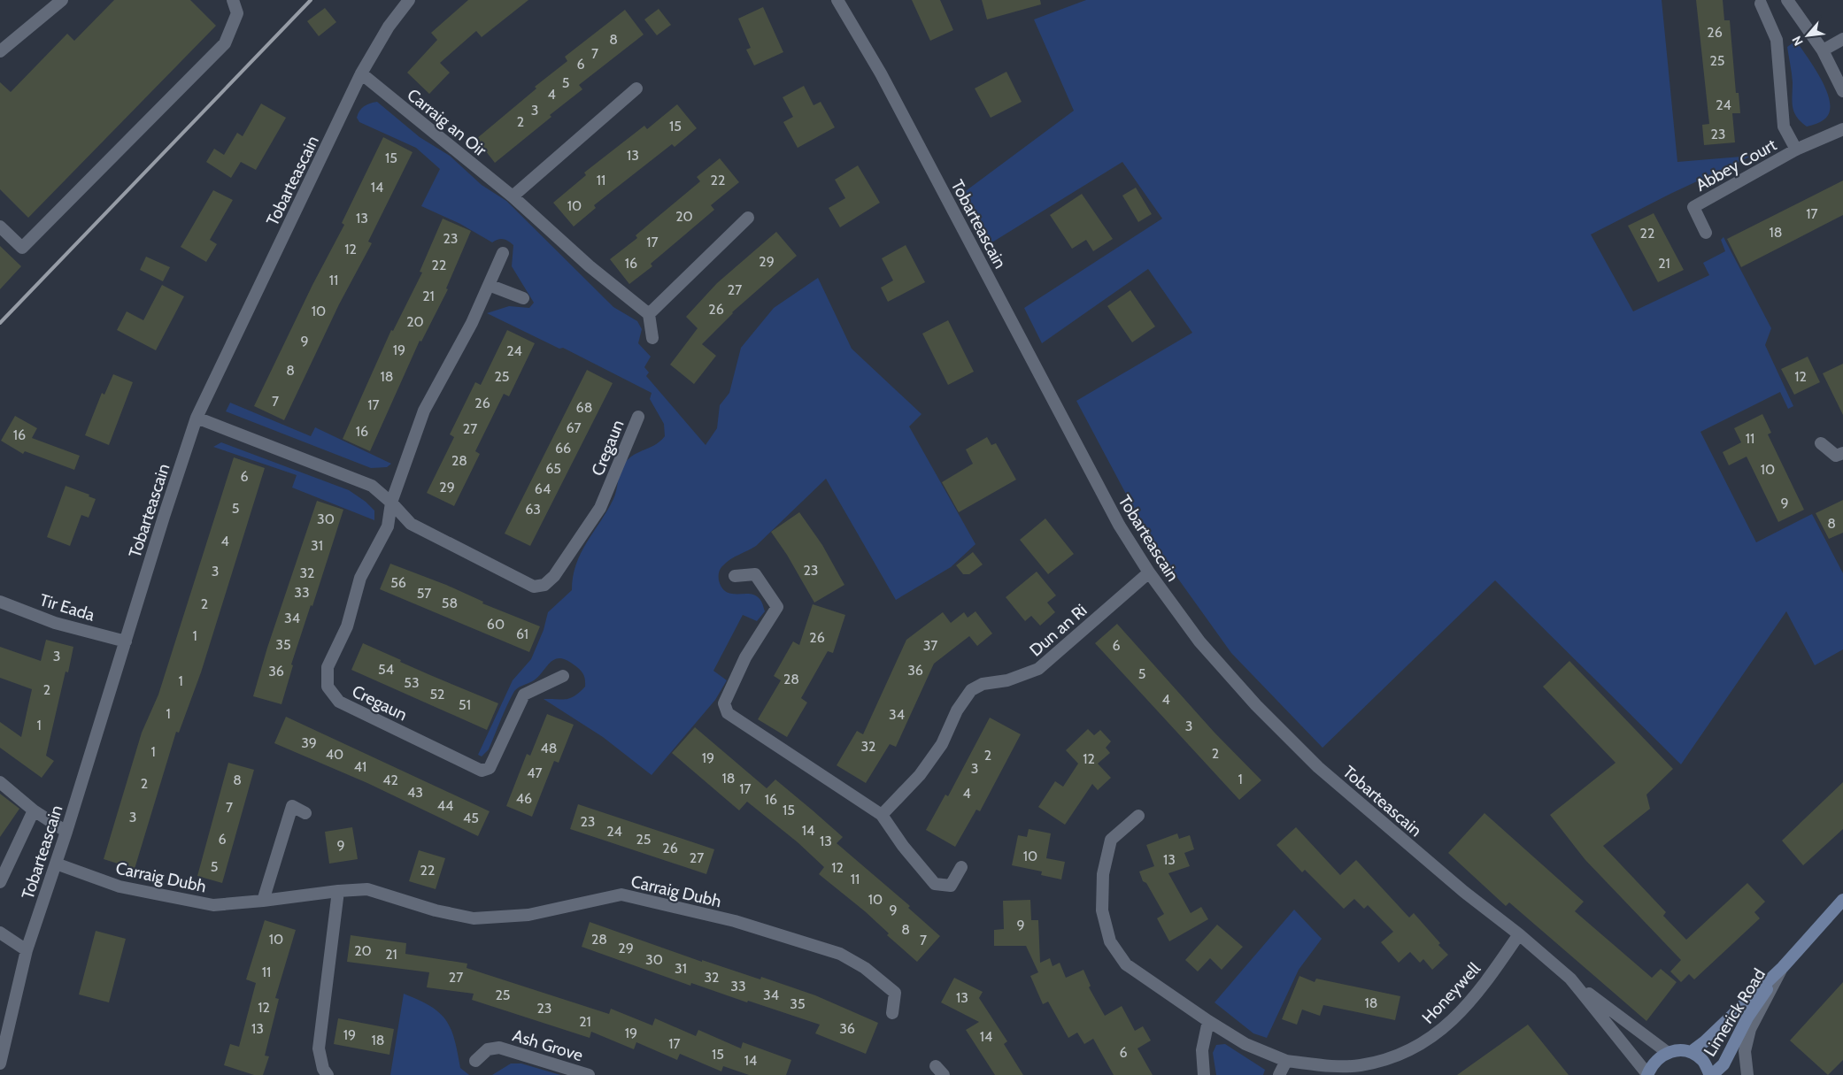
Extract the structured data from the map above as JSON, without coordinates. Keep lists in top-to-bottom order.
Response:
{
  "streets": {
    "main road": ["Limerick Road"],
    "street": [
      "Carraig an Oir",
      "Abbey Court",
      "Tobarteascain",
      "Cregaun",
      "Tir Eada",
      "Dun an Ri",
      "Carraig Dubh",
      "Honeywell",
      "Ash Grove"
    ]
  },
  "crossings": [
    ["Carraig an Oir", "Tobarteascain"],
    ["Tobarteascain", "Cregaun"],
    ["Tobarteascain", "Tir Eada"],
    ["Tobarteascain", "Dun an Ri"],
    ["Tobarteascain", "Carraig Dubh"],
    ["Tobarteascain", "Honeywell"]
  ],
  "house_numbers": [
    "26",
    "8",
    "7",
    "25",
    "6",
    "5",
    "4",
    "24",
    "3",
    "2",
    "15",
    "23",
    "13",
    "15",
    "11",
    "22",
    "14",
    "10",
    "17",
    "20",
    "13",
    "18",
    "22",
    "23",
    "17",
    "12",
    "29",
    "16",
    "21",
    "22",
    "11",
    "27",
    "21",
    "26",
    "10",
    "20",
    "9",
    "19",
    "24",
    "8",
    "18",
    "25",
    "12",
    "7",
    "26",
    "17",
    "68",
    "67",
    "27",
    "16",
    "16",
    "11",
    "66",
    "28",
    "65",
    "10",
    "6",
    "29",
    "64",
    "9",
    "5",
    "63",
    "30",
    "8",
    "4",
    "31",
    "23",
    "3",
    "32",
    "56",
    "33",
    "57",
    "58",
    "2",
    "34",
    "60",
    "61",
    "1",
    "26",
    "35",
    "37",
    "6",
    "3",
    "54",
    "36",
    "36",
    "5",
    "28",
    "1",
    "53",
    "2",
    "52",
    "4",
    "51",
    "1",
    "34",
    "1",
    "3",
    "39",
    "32",
    "48",
    "1",
    "2",
    "40",
    "2",
    "19",
    "12",
    "41",
    "3",
    "47",
    "18",
    "1",
    "8",
    "42",
    "2",
    "17",
    "43",
    "4",
    "46",
    "16",
    "44",
    "7",
    "15",
    "3",
    "45",
    "23",
    "14",
    "24",
    "6",
    "25",
    "13",
    "9",
    "26",
    "10",
    "27",
    "13",
    "5",
    "12",
    "22",
    "11",
    "10",
    "9",
    "9",
    "8",
    "10",
    "28",
    "7",
    "29",
    "20",
    "21",
    "30",
    "31",
    "11",
    "27",
    "32",
    "33",
    "25",
    "34",
    "13",
    "18",
    "35",
    "12",
    "23",
    "21",
    "13",
    "36",
    "19",
    "19",
    "14",
    "18",
    "17",
    "6",
    "15",
    "14"
  ],
  "north": "bottom left"
}
